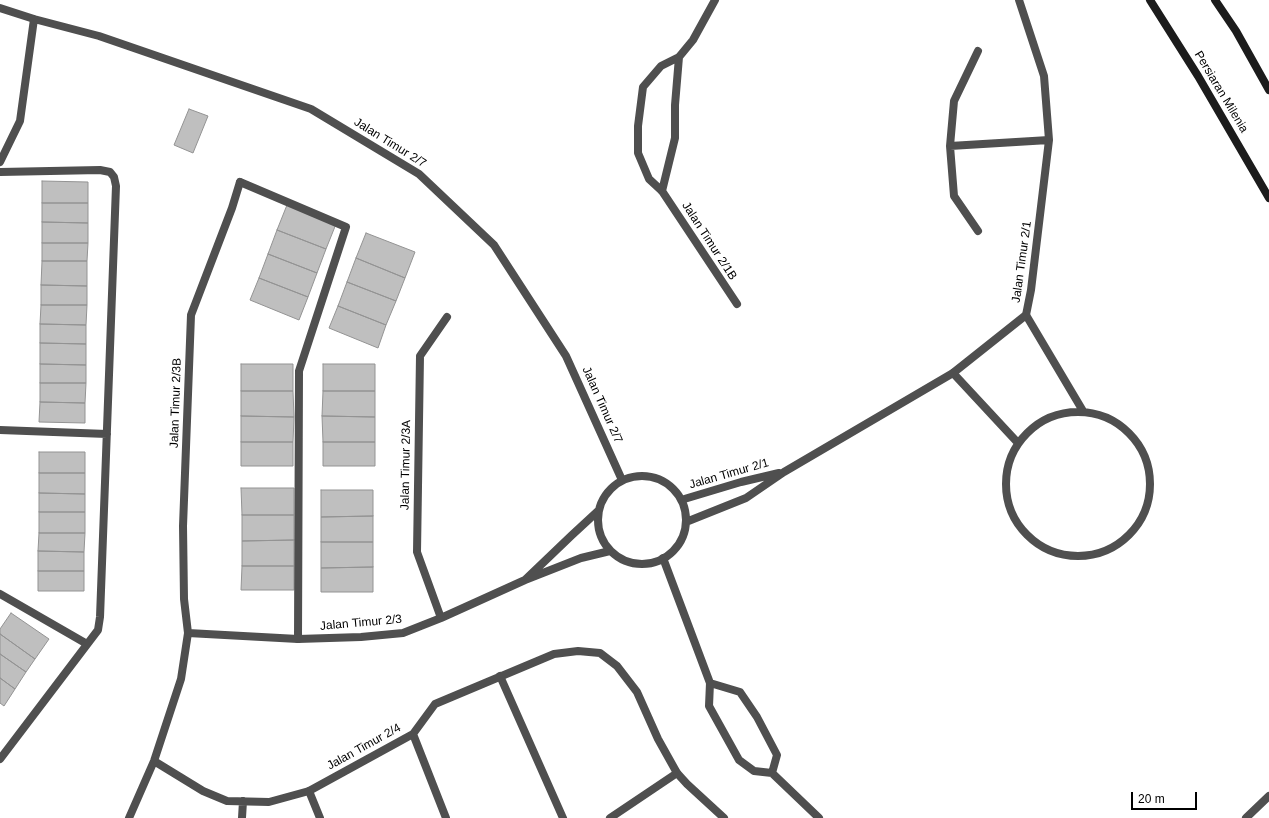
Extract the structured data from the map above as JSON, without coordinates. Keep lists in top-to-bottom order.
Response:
{
  "streets": {
    "main road": ["Persiaran Milenia"],
    "street": [
      "Jalan Timur 2/7",
      "Jalan Timur 2/1B",
      "Jalan Timur 2/1",
      "Jalan Timur 2/3B",
      "Jalan Timur 2/3A",
      "Jalan Timur 2/3",
      "Jalan Timur 2/4"
    ]
  },
  "crossings": [
    ["Jalan Timur 2/7", "Jalan Timur 2/1"],
    ["Jalan Timur 2/7", "Jalan Timur 2/3"],
    ["Jalan Timur 2/1", "Jalan Timur 2/3"],
    ["Jalan Timur 2/3B", "Jalan Timur 2/3"],
    ["Jalan Timur 2/3B", "Jalan Timur 2/4"],
    ["Jalan Timur 2/3A", "Jalan Timur 2/3"]
  ],
  "scale_bar": "20 m"
}
